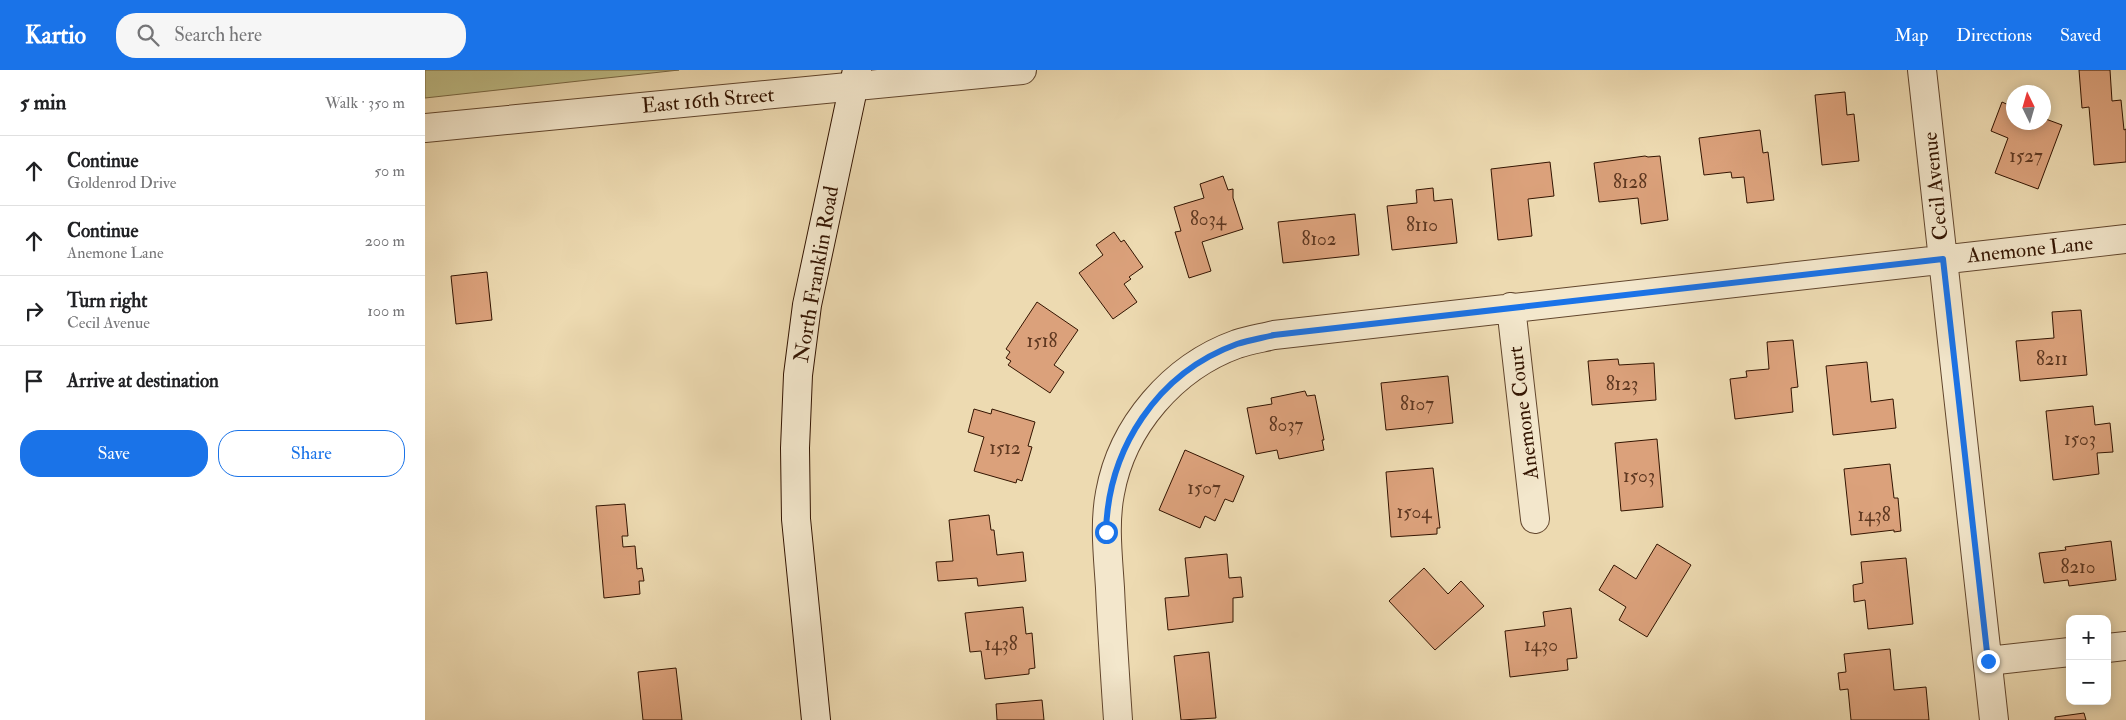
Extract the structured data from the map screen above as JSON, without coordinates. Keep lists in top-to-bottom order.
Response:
{
  "streets": {
    "street": [
      "East 16th Street",
      "Cecil Avenue",
      "Anemone Lane",
      "North Franklin Road",
      "Anemone Court"
    ]
  },
  "crossings": [
    ["East 16th Street", "North Franklin Road"],
    ["Cecil Avenue", "Anemone Lane"],
    ["Anemone Lane", "Anemone Court"]
  ],
  "house_numbers": [
    "1527",
    "8128",
    "8034",
    "8110",
    "8102",
    "1518",
    "8211",
    "8123",
    "8107",
    "8037",
    "1503",
    "1512",
    "1503",
    "1507",
    "1504",
    "1438",
    "8210",
    "1438",
    "1430"
  ],
  "north": "top",
  "page": {
    "header": "Kartio",
    "search": "Search here",
    "nav": ["Map", "Directions", "Saved"],
    "heading": ["5 min", "Walk · 350 m"],
    "list": [
      ["Continue", "Goldenrod Drive", "50 m"],
      ["Continue", "Anemone Lane", "200 m"],
      ["Turn right", "Cecil Avenue", "100 m"],
      "Arrive at destination"
    ],
    "buttons": ["Save", "Share"],
    "map_buttons": ["+", "−"]
  }
}
